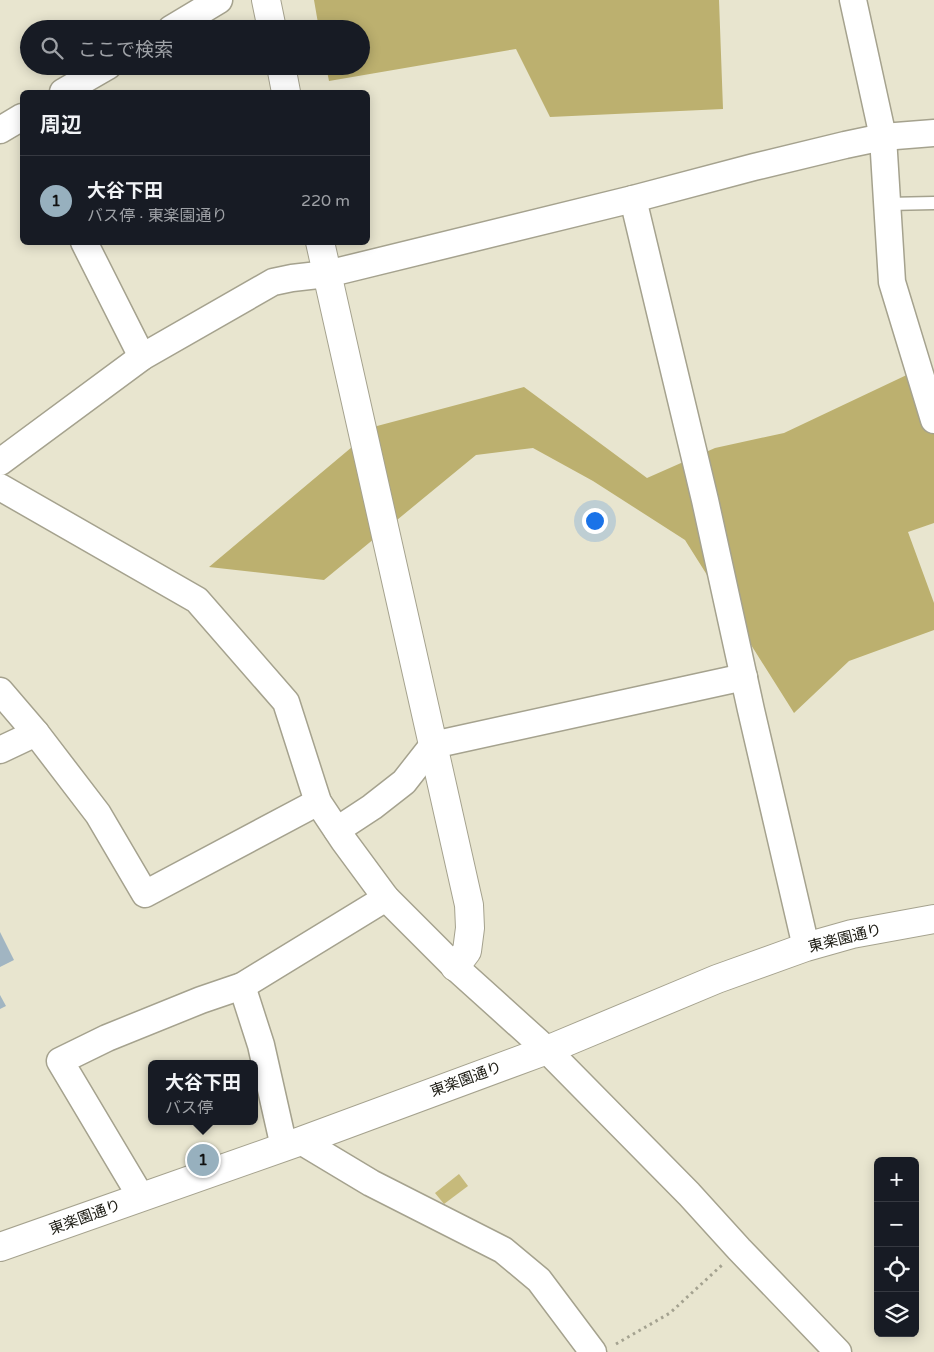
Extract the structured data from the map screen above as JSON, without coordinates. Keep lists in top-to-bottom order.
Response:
{
  "streets": {
    "street": ["東楽園通り"]
  },
  "page": {
    "search": "ここで検索",
    "heading": "周辺",
    "list": [
      {
        "mark": "1",
        "name": "大谷下田",
        "note": "バス停 · 東楽園通り",
        "value": "220 m"
      }
    ],
    "popup": ["大谷下田", "バス停"],
    "pins": "1",
    "map_buttons": ["+", "−"]
  }
}
